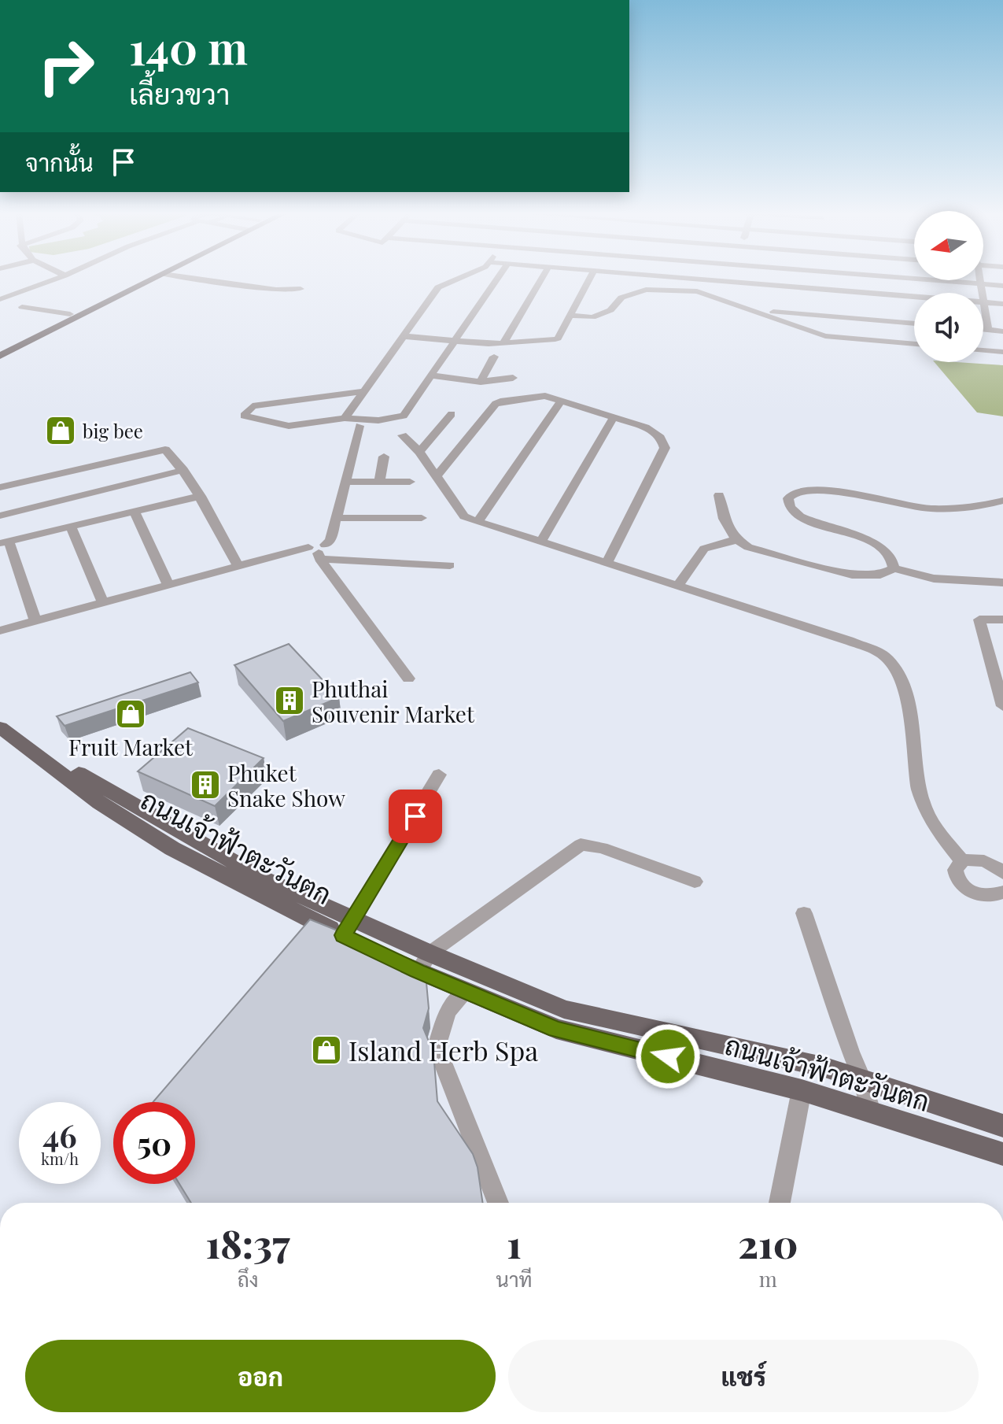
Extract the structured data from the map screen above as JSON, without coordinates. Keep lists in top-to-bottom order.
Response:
{
  "streets": {
    "main road": ["ถนนเจ้าฟ้าตะวันตก"]
  },
  "places": {
    "shop": ["big bee", "Fruit Market", "Island Herb Spa"],
    "building": ["Phuthai Souvenir Market", "Phuket Snake Show"]
  },
  "north": "left",
  "page": {
    "turn": ["140 m", "เลี้ยวขวา"],
    "then": "จากนั้น",
    "speed": "46 km/h",
    "limit": "50",
    "eta": [
      "18:37",
      "ถึง",
      "1",
      "นาที",
      "210",
      "m"
    ],
    "buttons": ["ออก", "แชร์"]
  }
}
